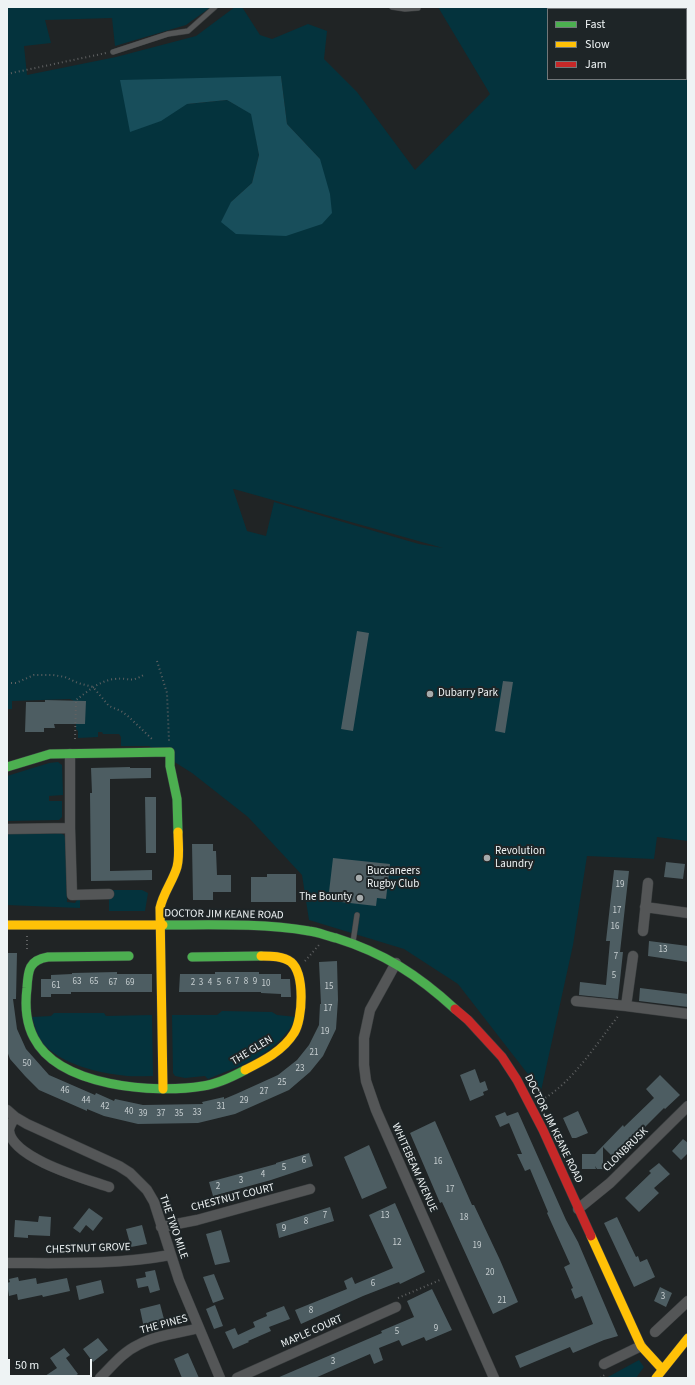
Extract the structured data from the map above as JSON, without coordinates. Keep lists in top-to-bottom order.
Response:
{
  "streets": {
    "street": [
      "DOCTOR JIM KEANE ROAD",
      "THE GLEN",
      "CLONBRUSK",
      "WHITEBEAM AVENUE",
      "CHESTNUT COURT",
      "THE TWO MILE",
      "CHESTNUT GROVE",
      "THE PINES",
      "MAPLE COURT"
    ]
  },
  "crossings": [
    ["DOCTOR JIM KEANE ROAD", "CLONBRUSK"],
    ["DOCTOR JIM KEANE ROAD", "WHITEBEAM AVENUE"],
    ["CHESTNUT COURT", "THE TWO MILE"],
    ["THE TWO MILE", "CHESTNUT GROVE"],
    ["THE TWO MILE", "THE PINES"]
  ],
  "places": [
    "Dubarry Park",
    "Revolution Laundry",
    "Buccaneers Rugby Club",
    "The Bounty"
  ],
  "house_numbers": [
    "19",
    "17",
    "16",
    "13",
    "7",
    "5",
    "63",
    "65",
    "6",
    "7",
    "8",
    "9",
    "67",
    "69",
    "2",
    "3",
    "4",
    "5",
    "10",
    "61",
    "15",
    "17",
    "19",
    "21",
    "50",
    "23",
    "25",
    "46",
    "27",
    "44",
    "29",
    "42",
    "31",
    "40",
    "33",
    "39",
    "37",
    "35",
    "6",
    "16",
    "5",
    "4",
    "3",
    "2",
    "17",
    "7",
    "13",
    "18",
    "8",
    "9",
    "12",
    "19",
    "20",
    "6",
    "3",
    "21",
    "8",
    "9",
    "5",
    "3"
  ],
  "legend": ["Fast", "Slow", "Jam"],
  "scale_bar": "50 m"
}
